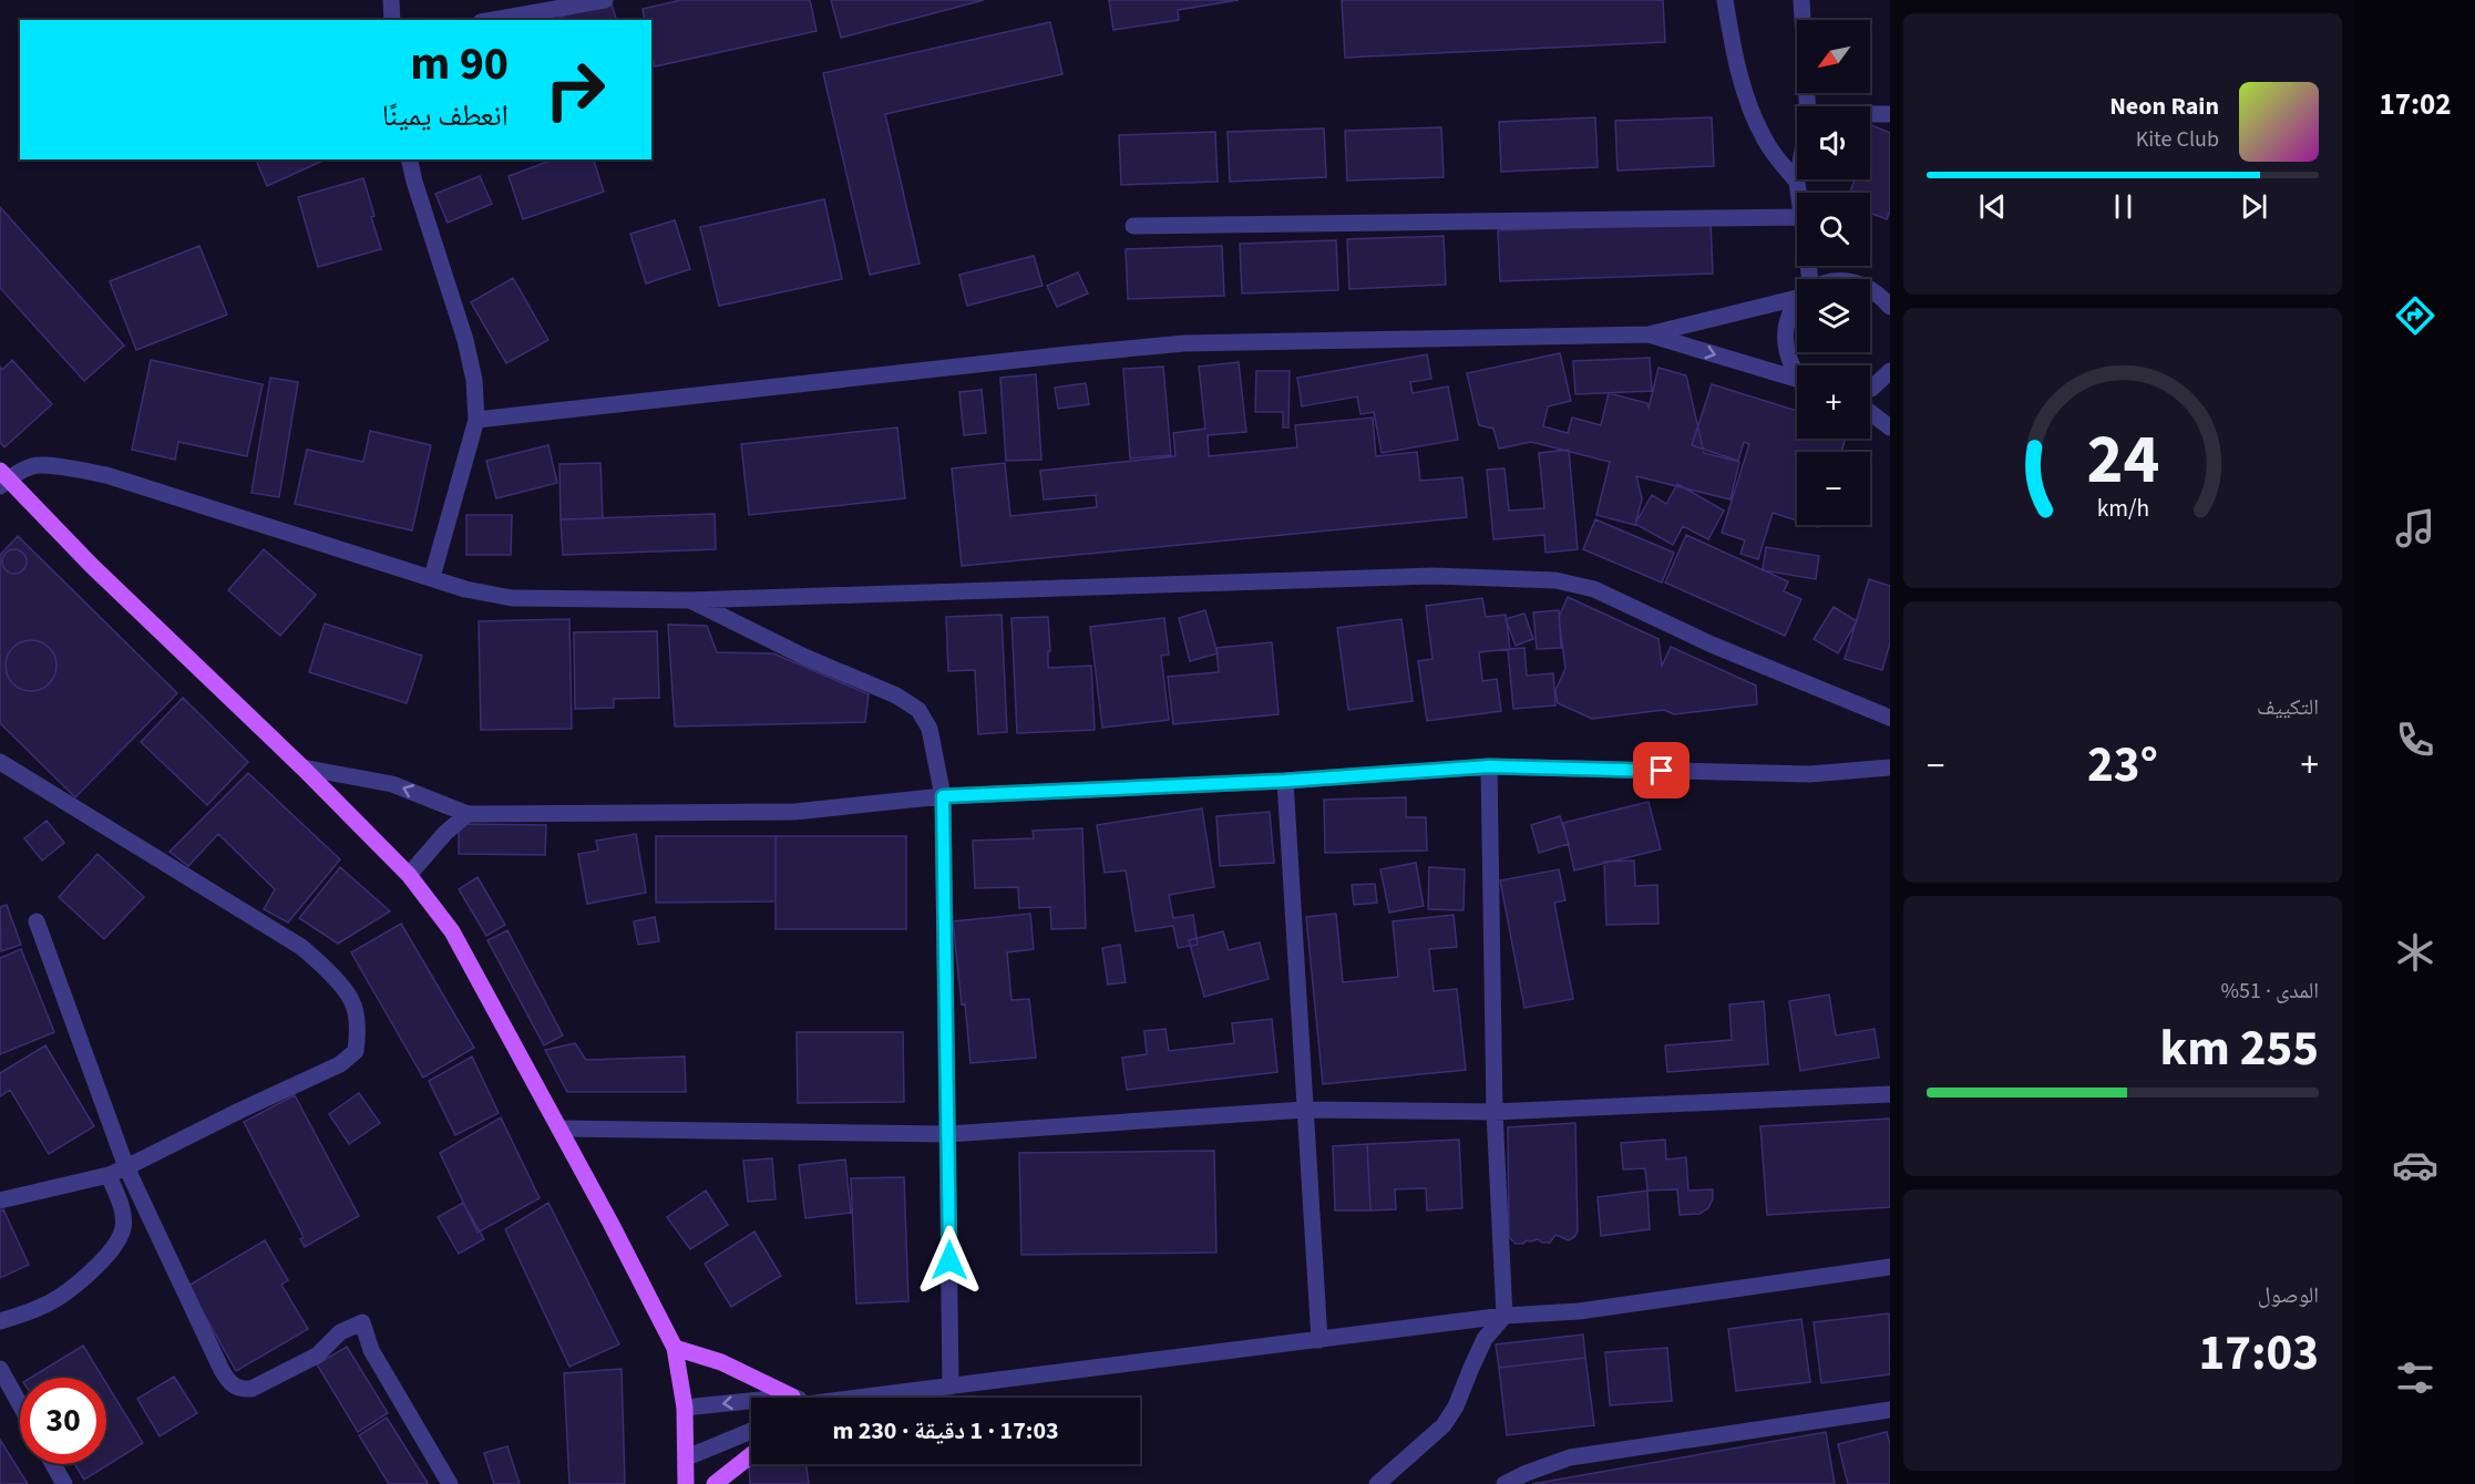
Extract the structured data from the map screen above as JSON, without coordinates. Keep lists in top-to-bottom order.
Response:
{
  "north": "bottom left",
  "page": {
    "tabs": "17:02",
    "map_buttons": ["+", "−"],
    "turn": ["90 m", "انعطف يمينًا"],
    "song": ["Neon Rain", "Kite Club"],
    "tile": [
      "التكييف",
      ["المدى · 51%", "255 km"],
      ["الوصول", "17:03"]
    ],
    "heat": ["−", "23°", "+"],
    "limit": "30",
    "trip": "17:03 · 1 دقيقة · 230 m",
    "gauge": ["24", "km/h"]
  }
}
